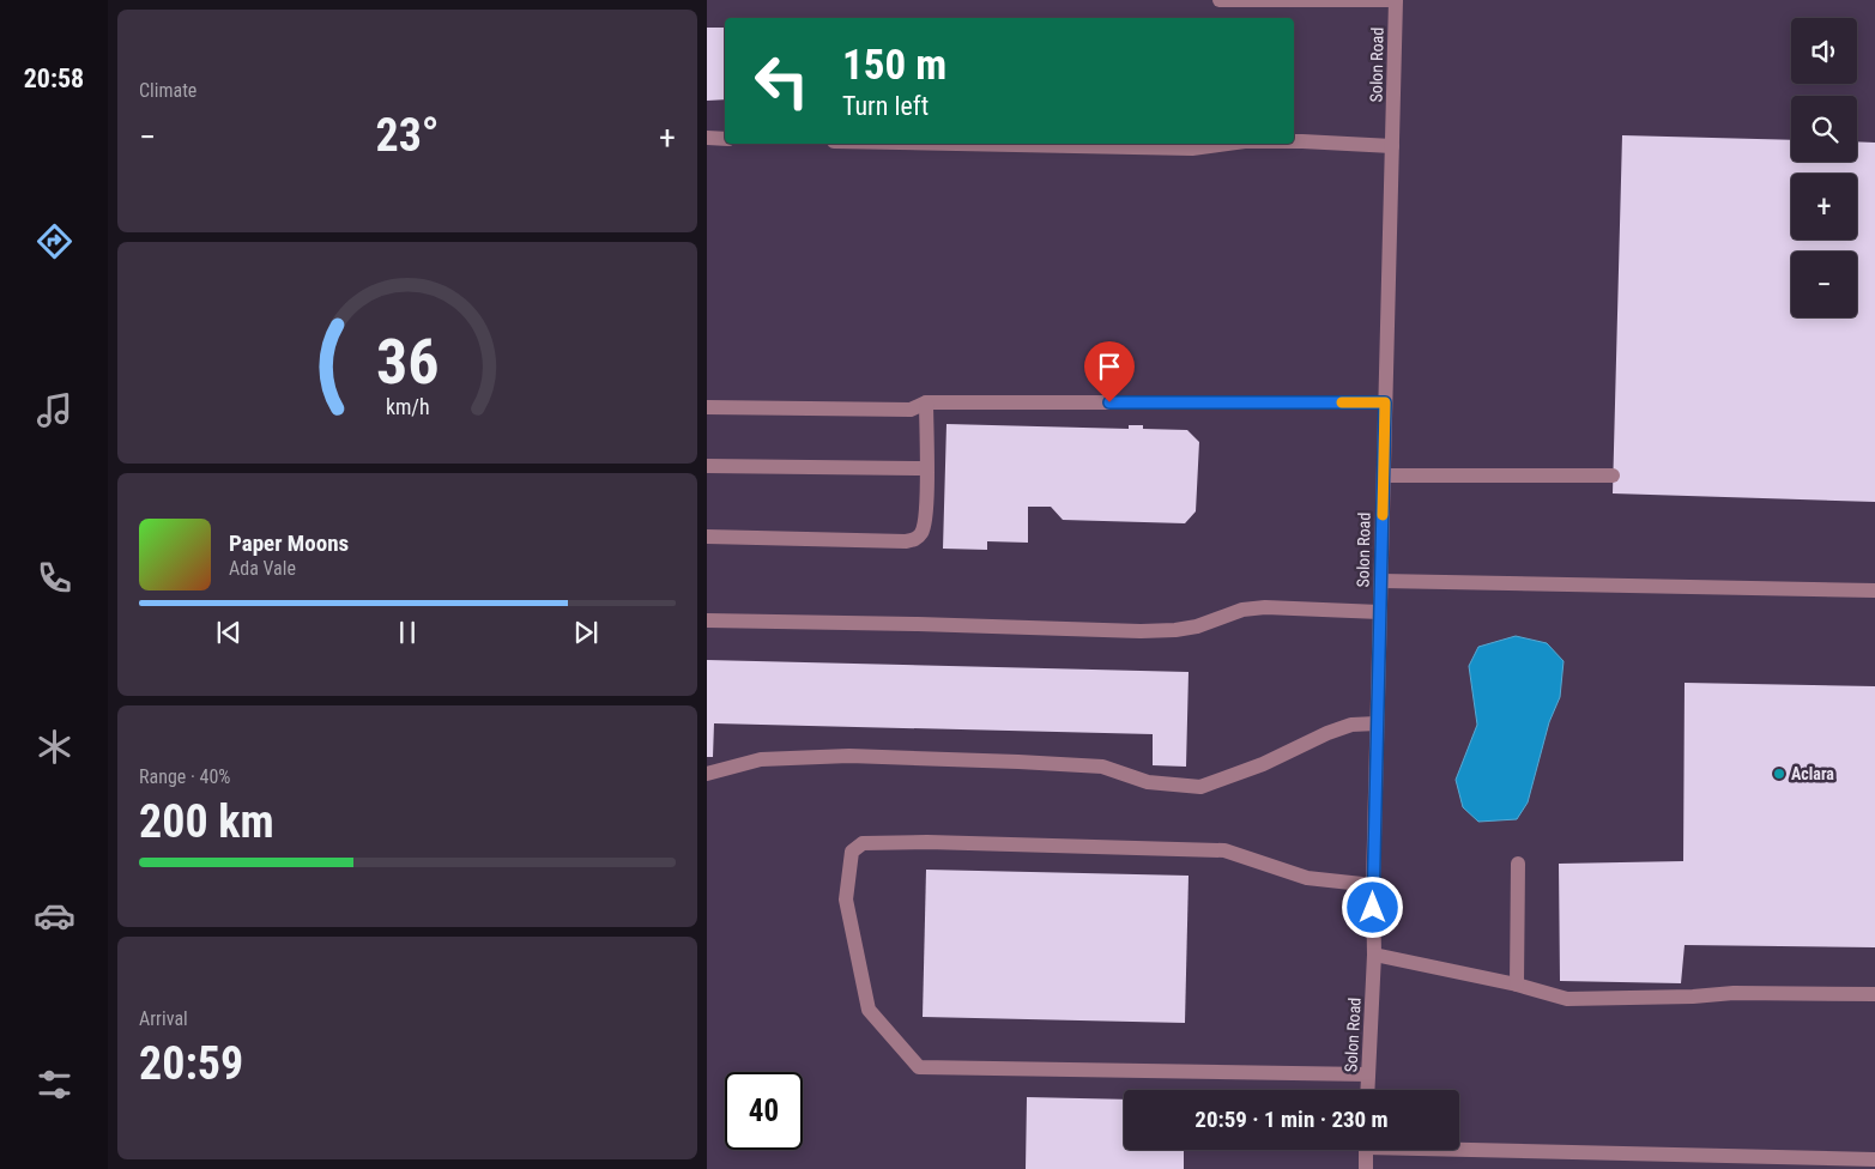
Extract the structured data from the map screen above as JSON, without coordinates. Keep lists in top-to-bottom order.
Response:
{
  "streets": {
    "street": ["Solon Road"]
  },
  "places": ["Aclara"],
  "page": {
    "tabs": "20:58",
    "tile": [
      "Climate",
      ["Range · 40%", "200 km"],
      ["Arrival", "20:59"]
    ],
    "map_buttons": ["+", "−"],
    "turn": ["150 m", "Turn left"],
    "heat": ["−", "23°", "+"],
    "song": ["Paper Moons", "Ada Vale"],
    "limit": "40",
    "trip": "20:59 · 1 min · 230 m",
    "gauge": ["36", "km/h"]
  }
}
